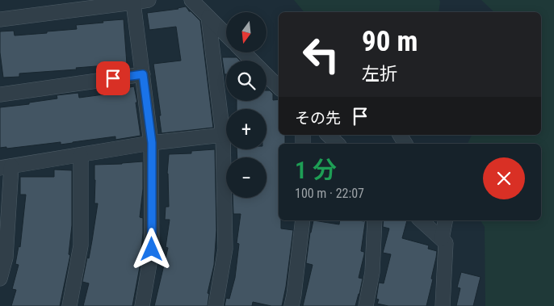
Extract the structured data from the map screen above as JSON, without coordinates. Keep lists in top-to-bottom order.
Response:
{
  "north": "bottom",
  "page": {
    "map_buttons": ["+", "−"],
    "turn": ["90 m", "左折"],
    "then": "その先",
    "heading": ["1 分", "100 m · 22:07"]
  }
}
